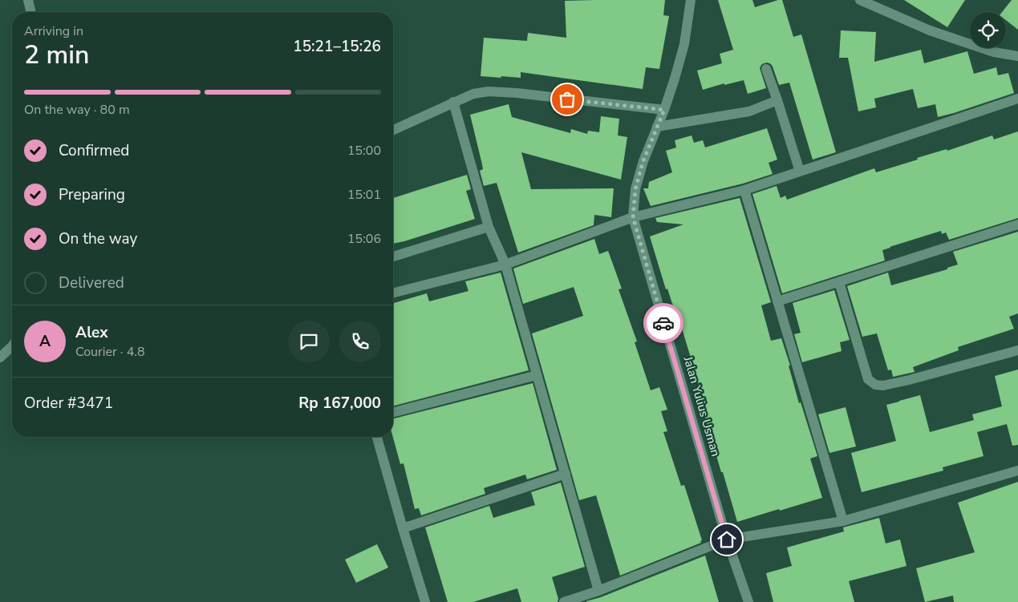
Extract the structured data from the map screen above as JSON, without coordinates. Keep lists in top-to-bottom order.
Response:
{
  "streets": {
    "street": ["Jalan Yulius Usman"]
  },
  "page": {
    "heading": ["2 min", "Arriving in", "15:21–15:26"],
    "panel": [
      "Alex",
      "Courier · 4.8",
      "Order #3471",
      "Rp 167,000"
    ],
    "bar": "On the way · 80 m",
    "list": [
      ["Confirmed", "15:00"],
      ["Preparing", "15:01"],
      ["On the way", "15:06"],
      "Delivered"
    ],
    "round": "A"
  }
}
